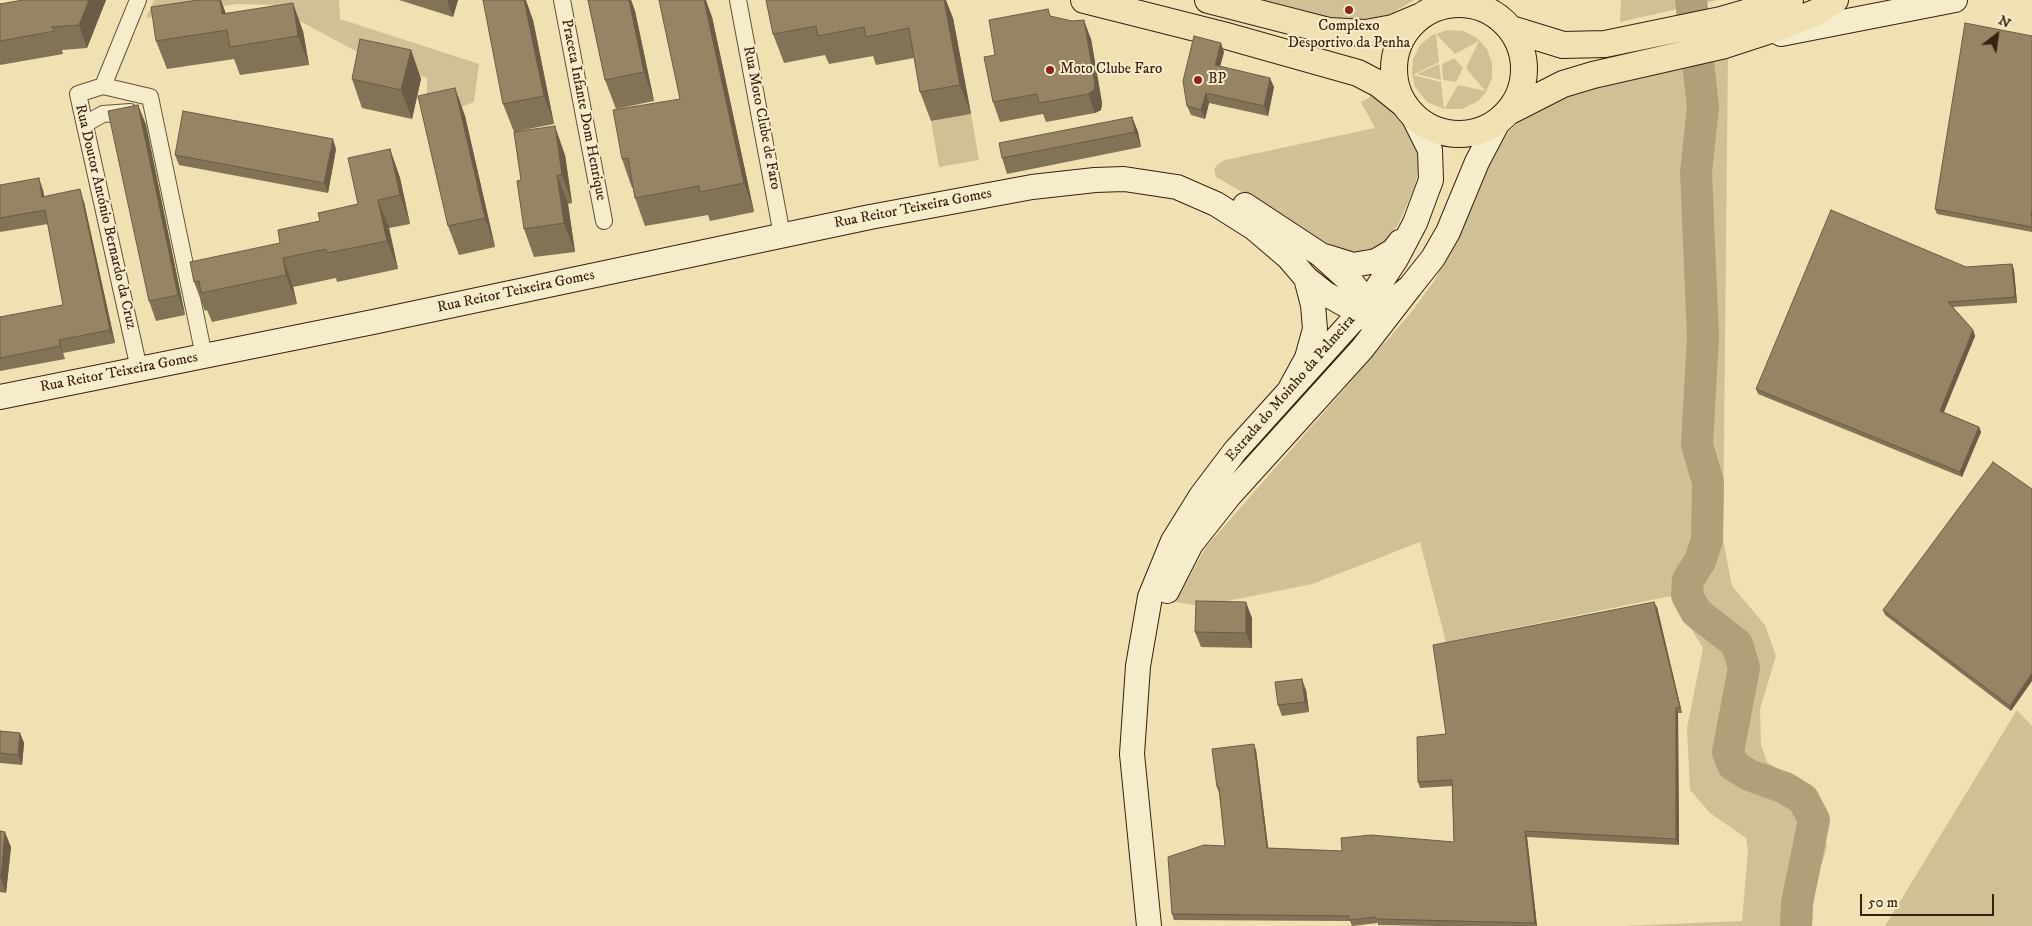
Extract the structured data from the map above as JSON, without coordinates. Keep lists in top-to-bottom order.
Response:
{
  "streets": {
    "street": [
      "Praceta Infante Dom Henrique",
      "Rua Moto Clube de Faro",
      "Rua Reitor Teixeira Gomes",
      "Rua Doutor António Bernardo da Cruz",
      "Estrada do Moinho da Palmeira"
    ]
  },
  "crossings": [
    ["Rua Moto Clube de Faro", "Rua Reitor Teixeira Gomes"],
    ["Rua Reitor Teixeira Gomes", "Rua Doutor António Bernardo da Cruz"]
  ],
  "places": ["Complexo Desportivo da Penha", "Moto Clube Faro", "BP"],
  "scale_bar": "50 m",
  "north": "top right"
}
